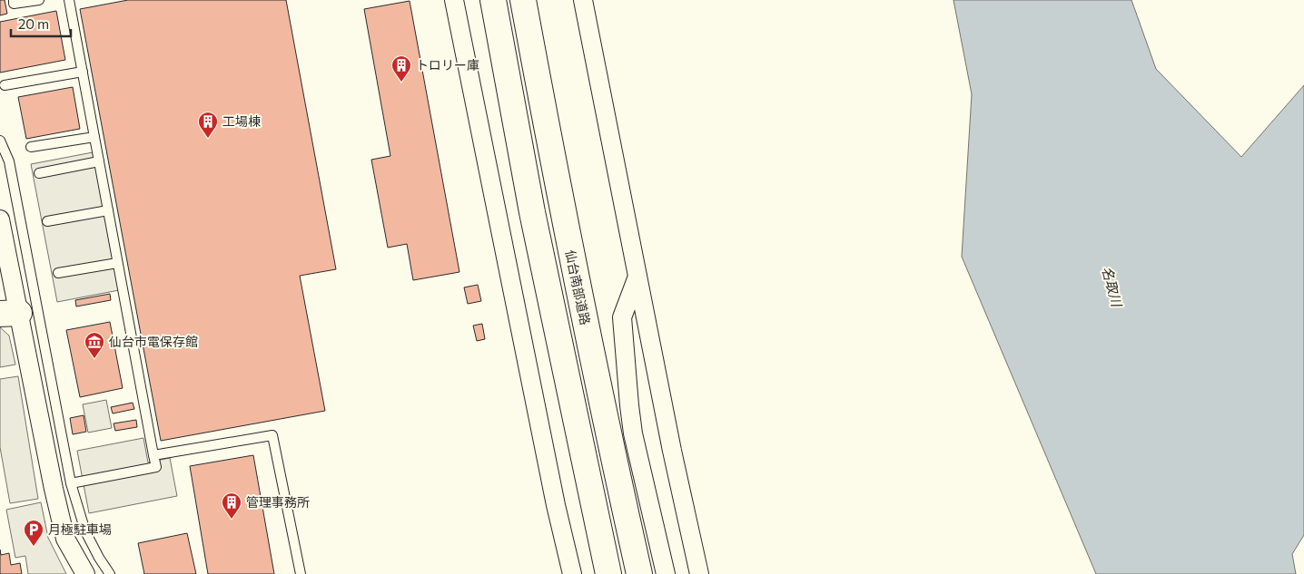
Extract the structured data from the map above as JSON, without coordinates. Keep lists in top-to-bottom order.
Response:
{
  "streets": {
    "highway": ["仙台南部道路"]
  },
  "water": ["名取川"],
  "places": {
    "building": ["トロリー庫", "工場棟", "管理事務所"],
    "museum": ["仙台市電保存館"],
    "parking": ["月極駐車場"]
  },
  "scale_bar": "20 m"
}
